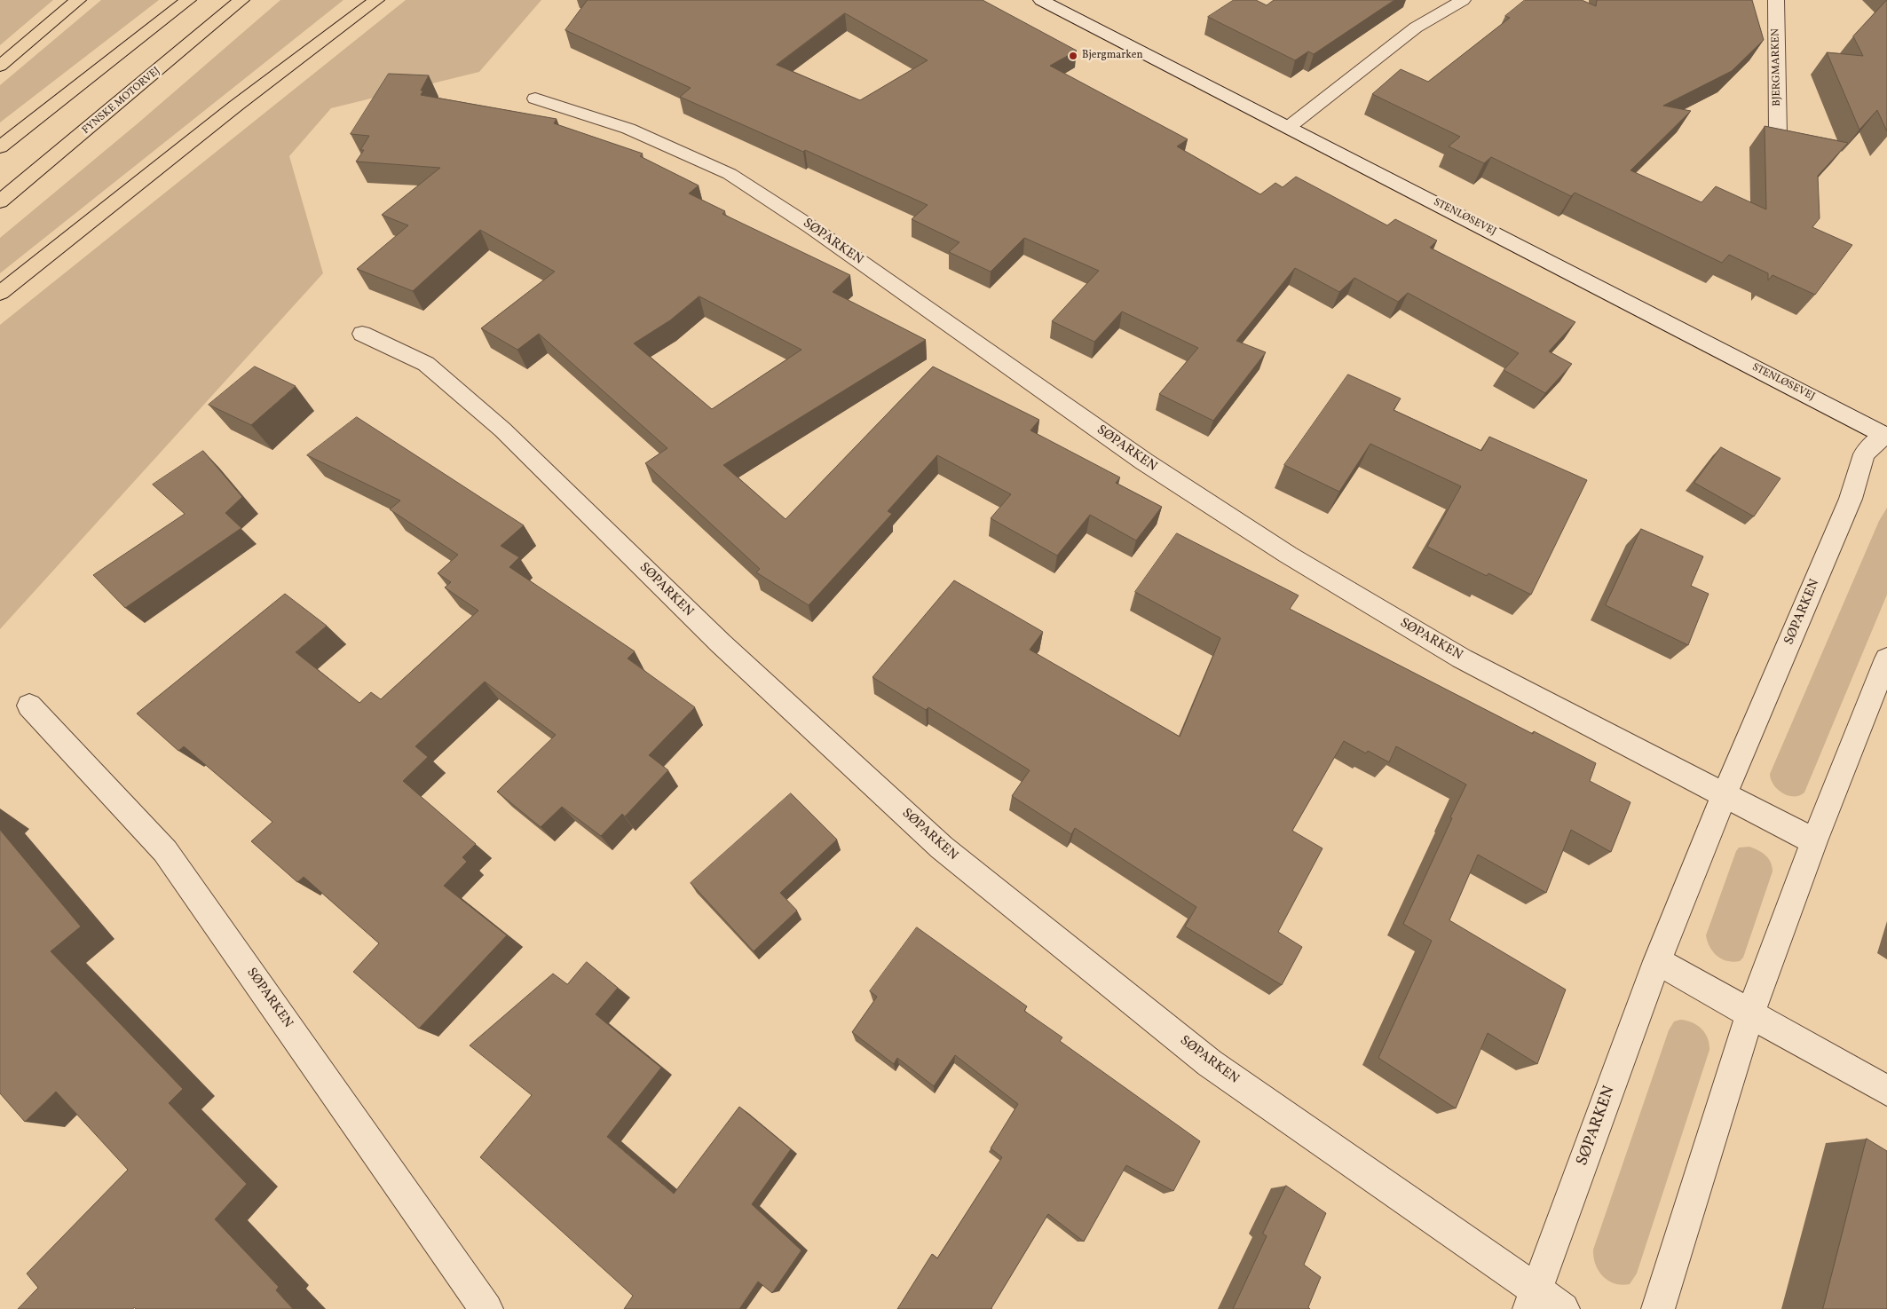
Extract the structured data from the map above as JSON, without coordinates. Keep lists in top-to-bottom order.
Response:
{
  "streets": {
    "highway": ["FYNSKE MOTORVEJ"],
    "street": ["BJERGMARKEN", "STENLØSEVEJ", "SØPARKEN"]
  },
  "crossings": [
    ["STENLØSEVEJ", "SØPARKEN"]
  ],
  "places": ["Bjergmarken"]
}
